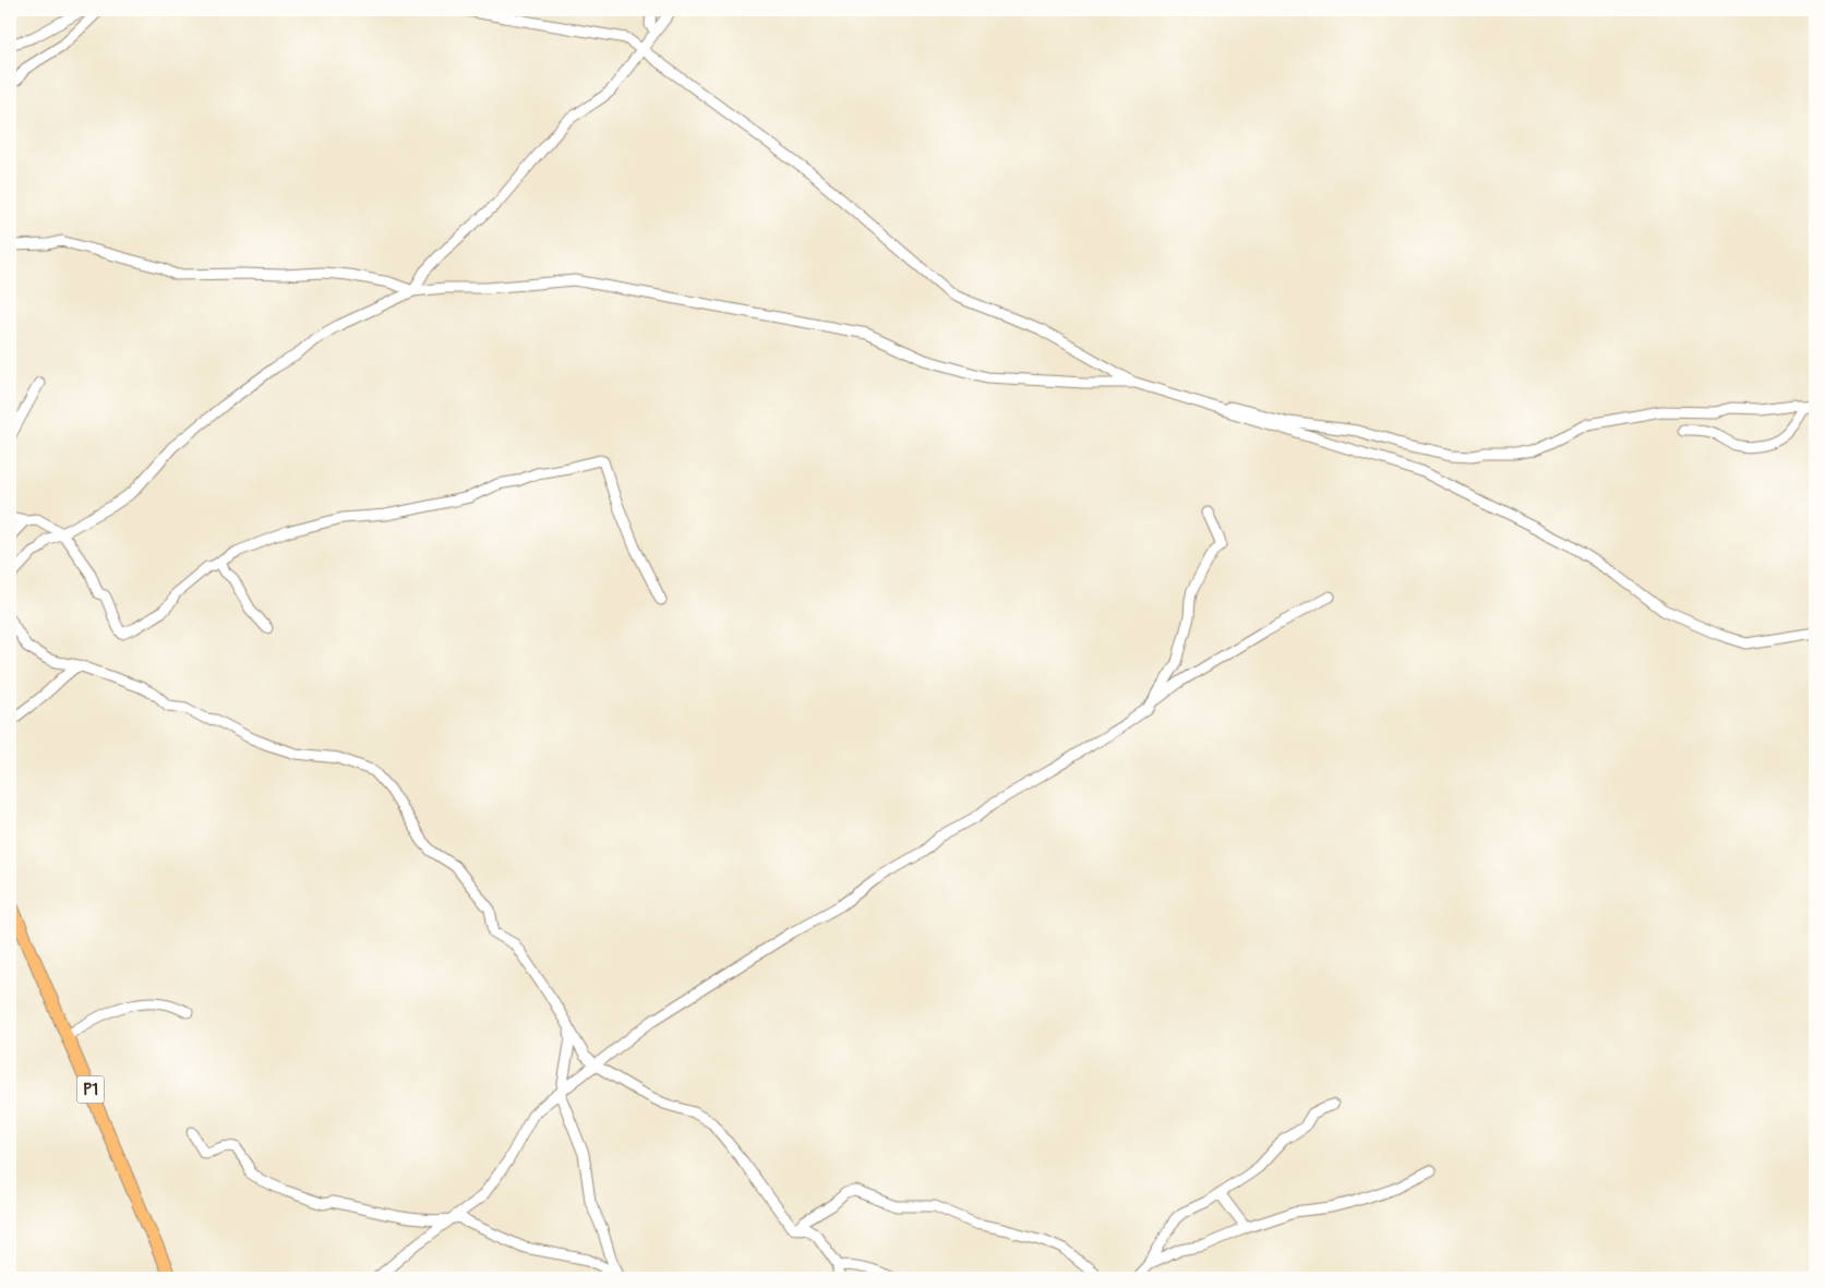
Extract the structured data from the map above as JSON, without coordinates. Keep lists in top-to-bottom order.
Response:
{
  "streets": {
    "main road": ["P1"]
  }
}
